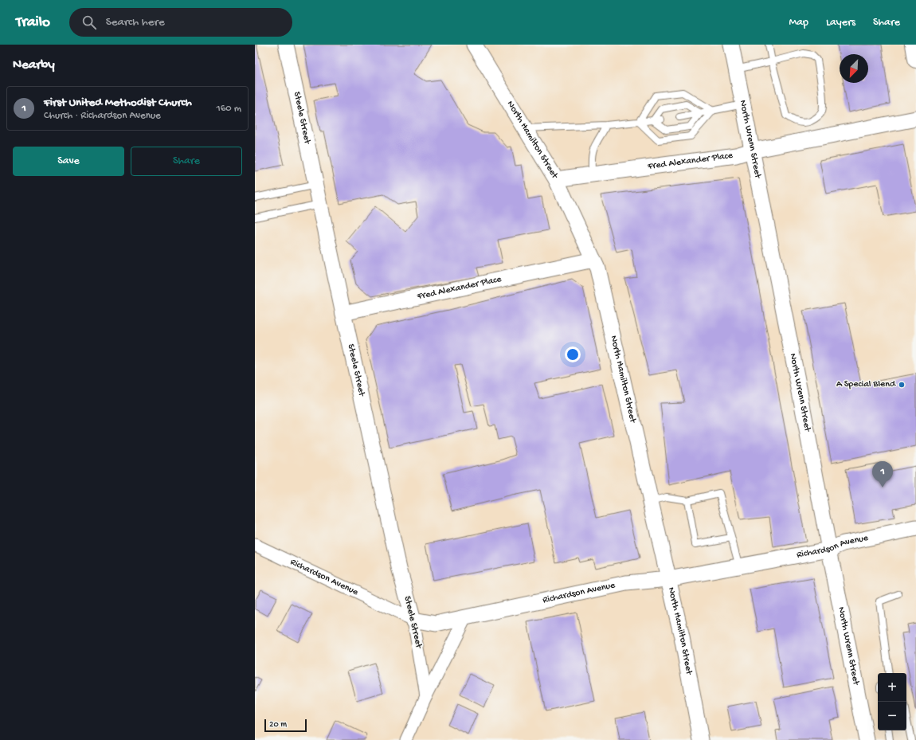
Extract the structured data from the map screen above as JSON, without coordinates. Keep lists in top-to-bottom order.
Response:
{
  "streets": {
    "street": [
      "Steele Street",
      "North Wrenn Street",
      "North Hamilton Street",
      "Fred Alexander Place",
      "Richardson Avenue"
    ]
  },
  "crossings": [
    ["Steele Street", "Fred Alexander Place"],
    ["Steele Street", "Richardson Avenue"],
    ["North Wrenn Street", "Fred Alexander Place"],
    ["North Wrenn Street", "Richardson Avenue"],
    ["North Hamilton Street", "Fred Alexander Place"],
    ["North Hamilton Street", "Richardson Avenue"]
  ],
  "places": ["A Special Blend"],
  "scale_bar": "20 m",
  "north": "bottom left",
  "page": {
    "header": "Trailo",
    "search": "Search here",
    "nav": ["Map", "Layers", "Share"],
    "heading": "Nearby",
    "list": [
      {
        "mark": "1",
        "name": "First United Methodist Church",
        "note": "Church · Richardson Avenue",
        "value": "160 m"
      }
    ],
    "buttons": ["Save", "Share"],
    "pins": "1",
    "map_buttons": ["+", "−"],
    "scale": "20 m"
  }
}
